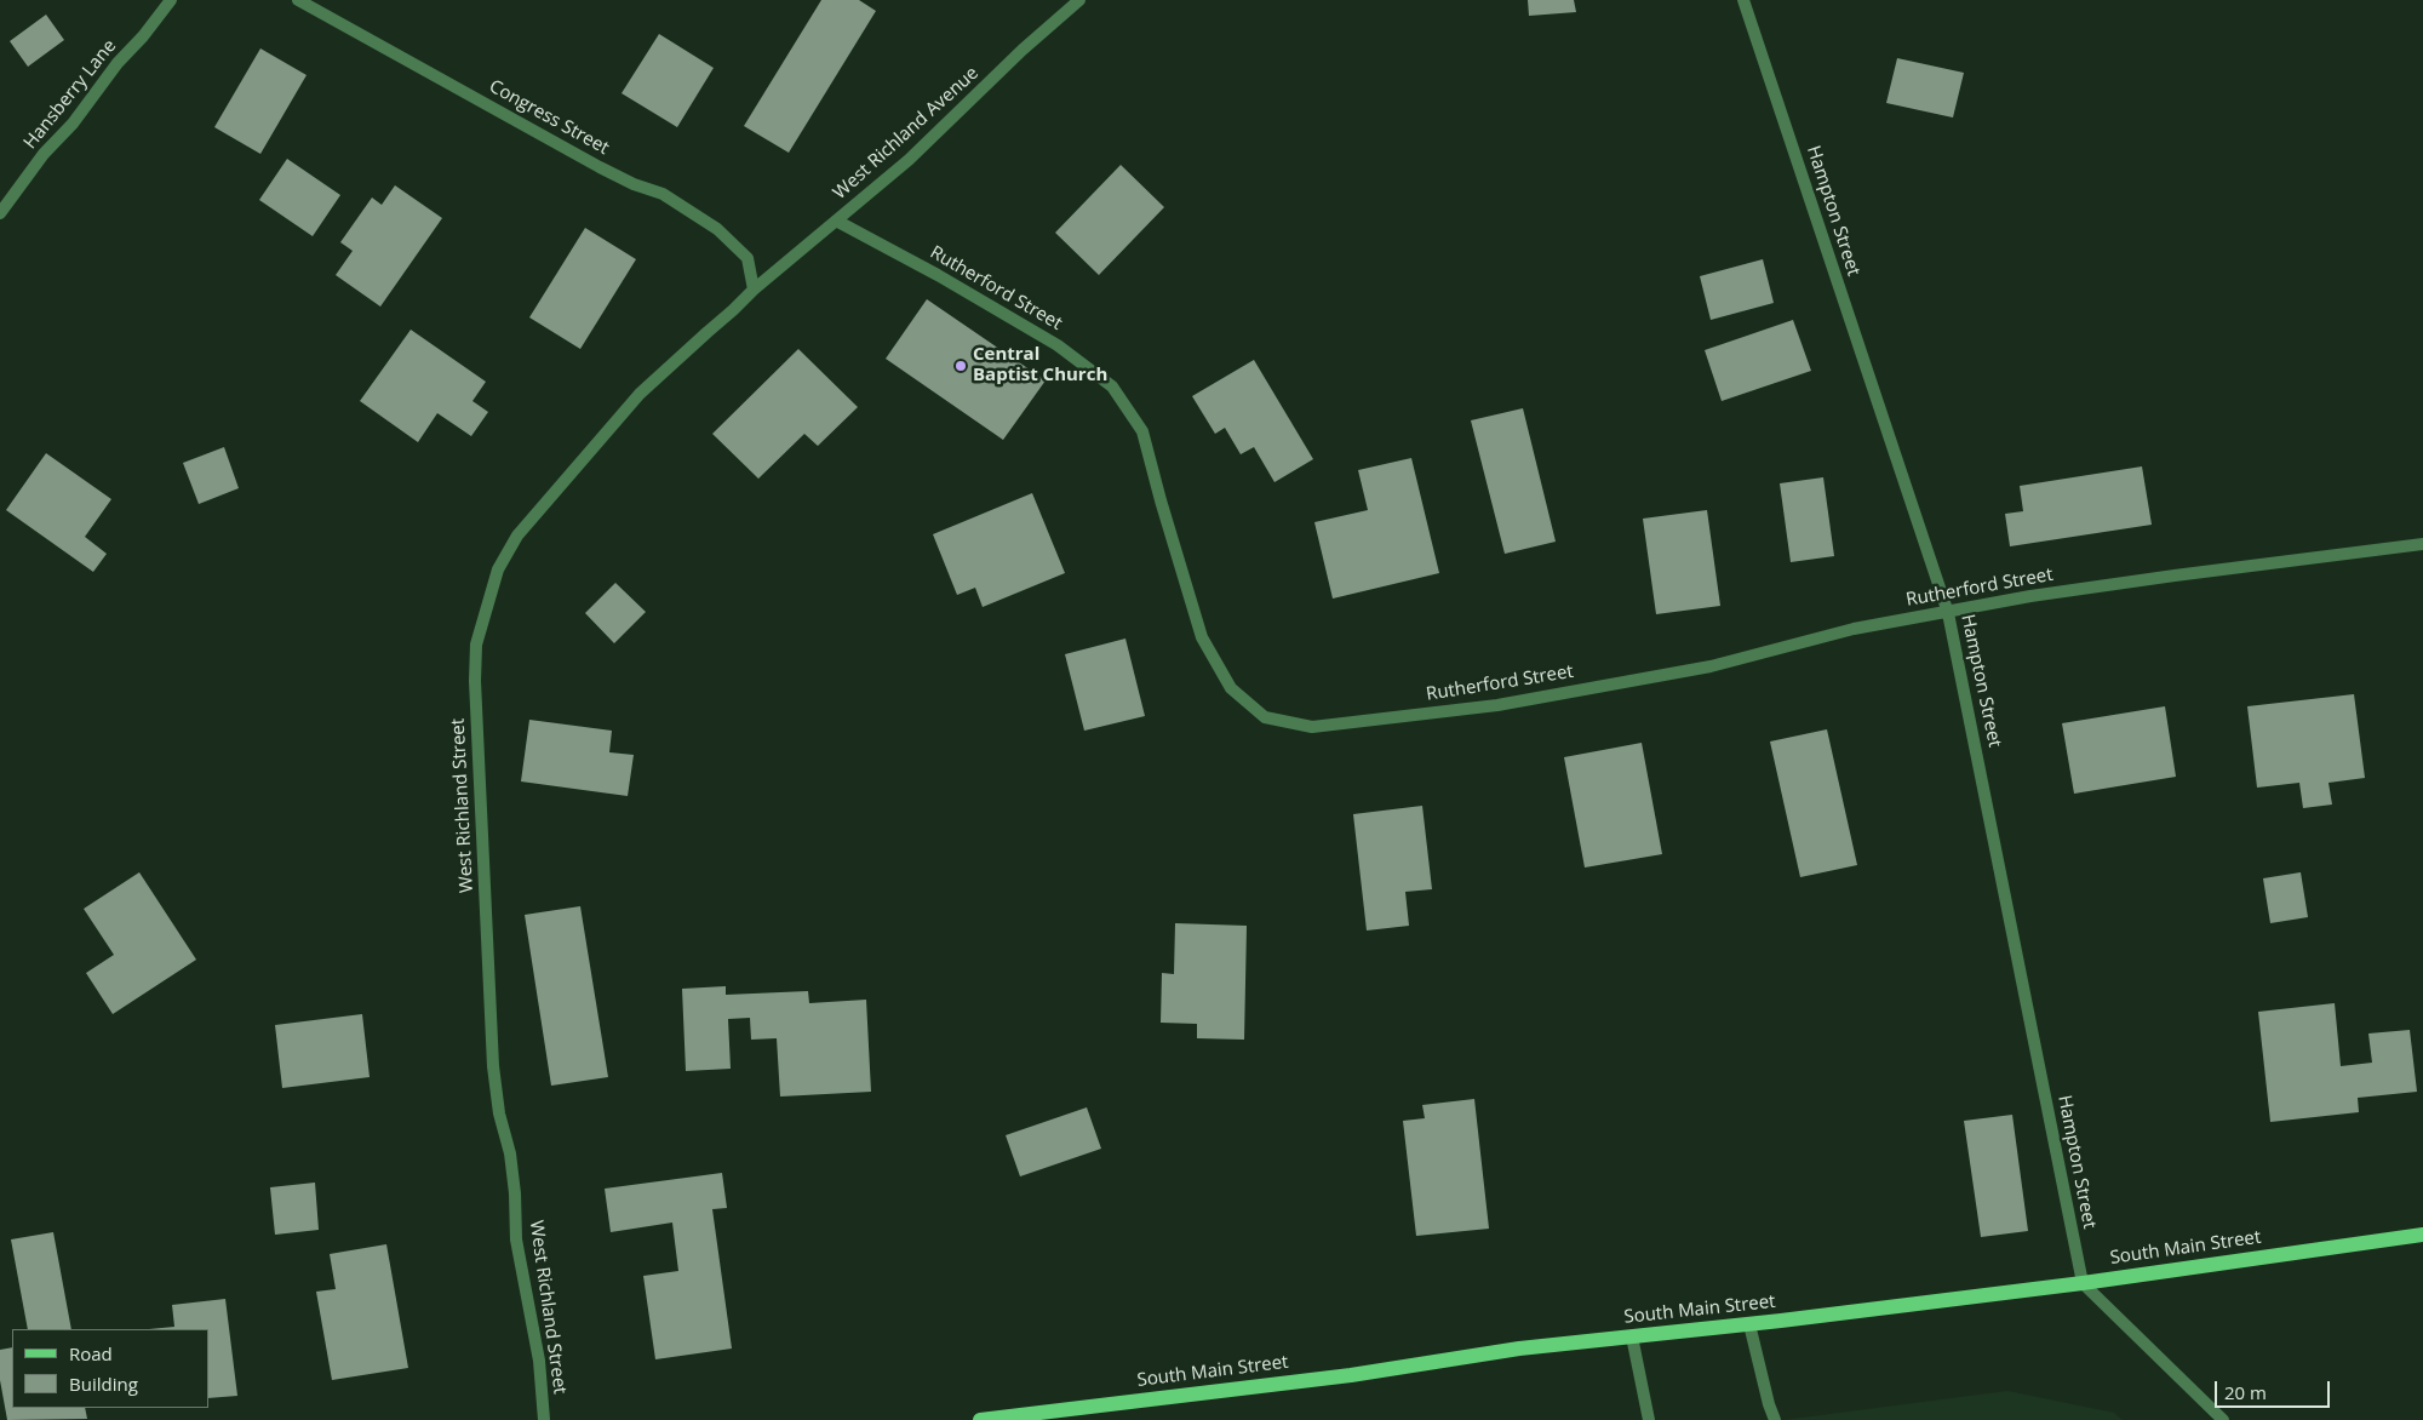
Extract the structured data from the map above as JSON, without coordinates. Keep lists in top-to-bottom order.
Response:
{
  "streets": {
    "main road": ["South Main Street"],
    "street": [
      "Hansberry Lane",
      "Congress Street",
      "West Richland Avenue",
      "Hampton Street",
      "Rutherford Street",
      "West Richland Street"
    ]
  },
  "crossings": [
    ["Congress Street", "West Richland Avenue"],
    ["Congress Street", "West Richland Street"],
    ["West Richland Avenue", "Rutherford Street"],
    ["West Richland Avenue", "West Richland Street"],
    ["Hampton Street", "Rutherford Street"],
    ["Hampton Street", "South Main Street"]
  ],
  "places": ["Central Baptist Church"],
  "legend": ["Road", "Building"],
  "scale_bar": "20 m"
}
